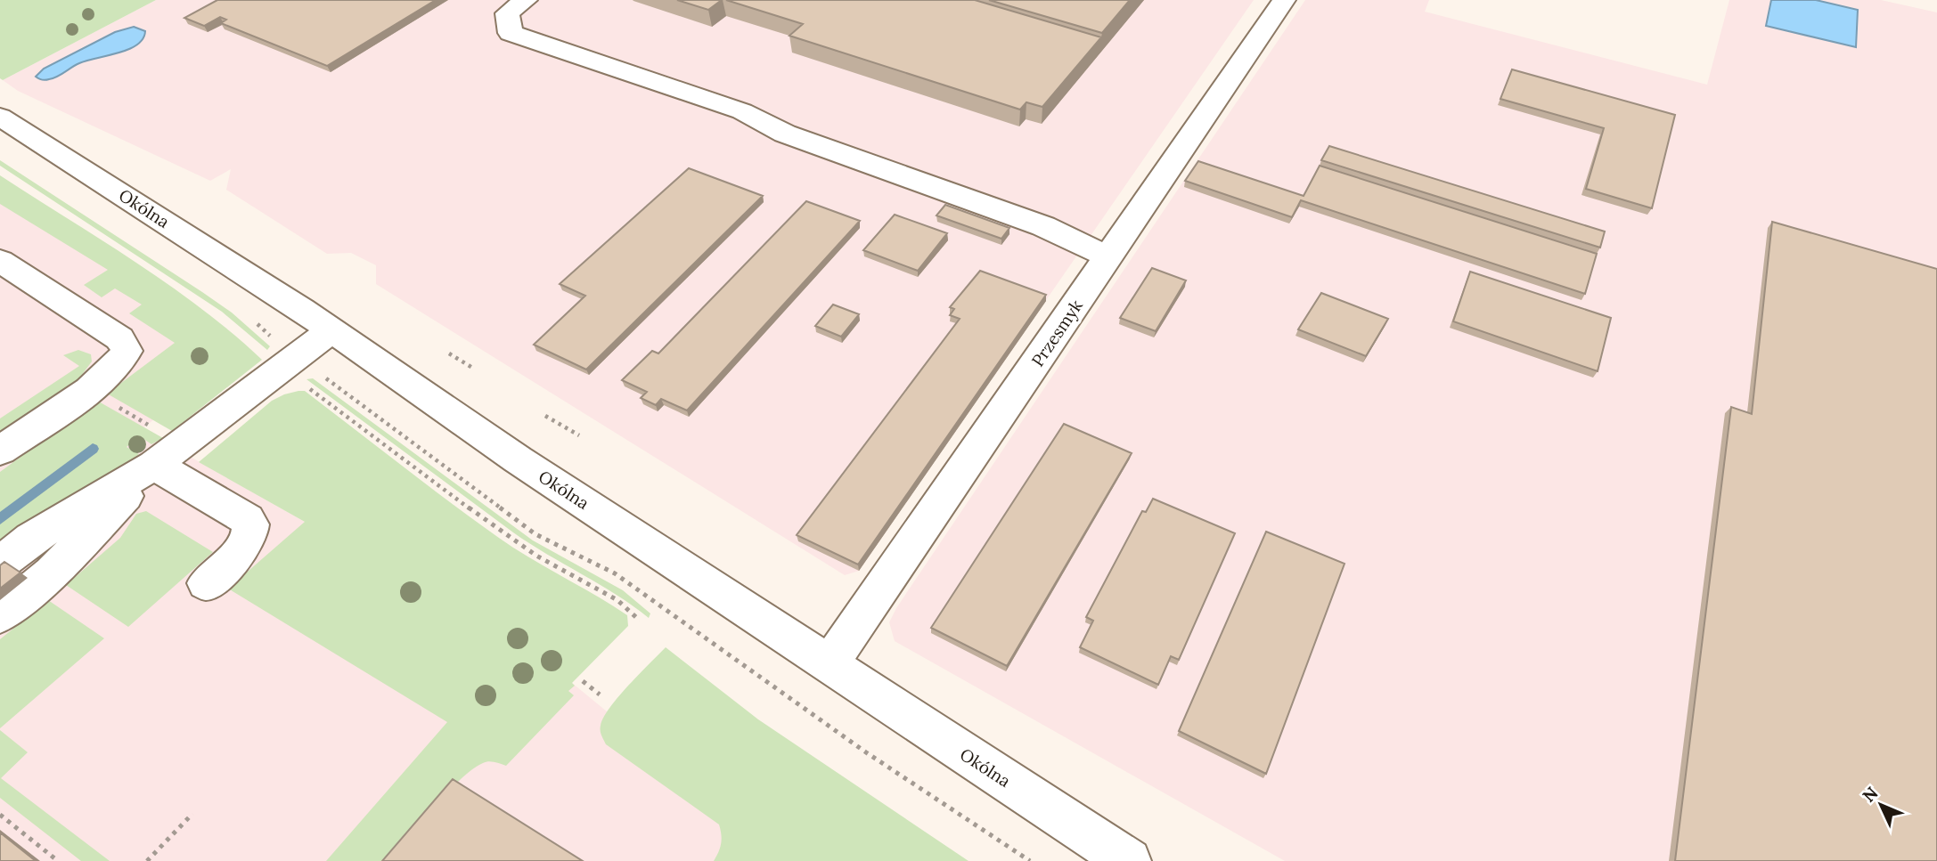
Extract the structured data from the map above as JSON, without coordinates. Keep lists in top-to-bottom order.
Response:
{
  "streets": {
    "street": ["Okólna", "Przesmyk"]
  },
  "crossings": [
    ["Okólna", "Przesmyk"]
  ],
  "north": "top left"
}
